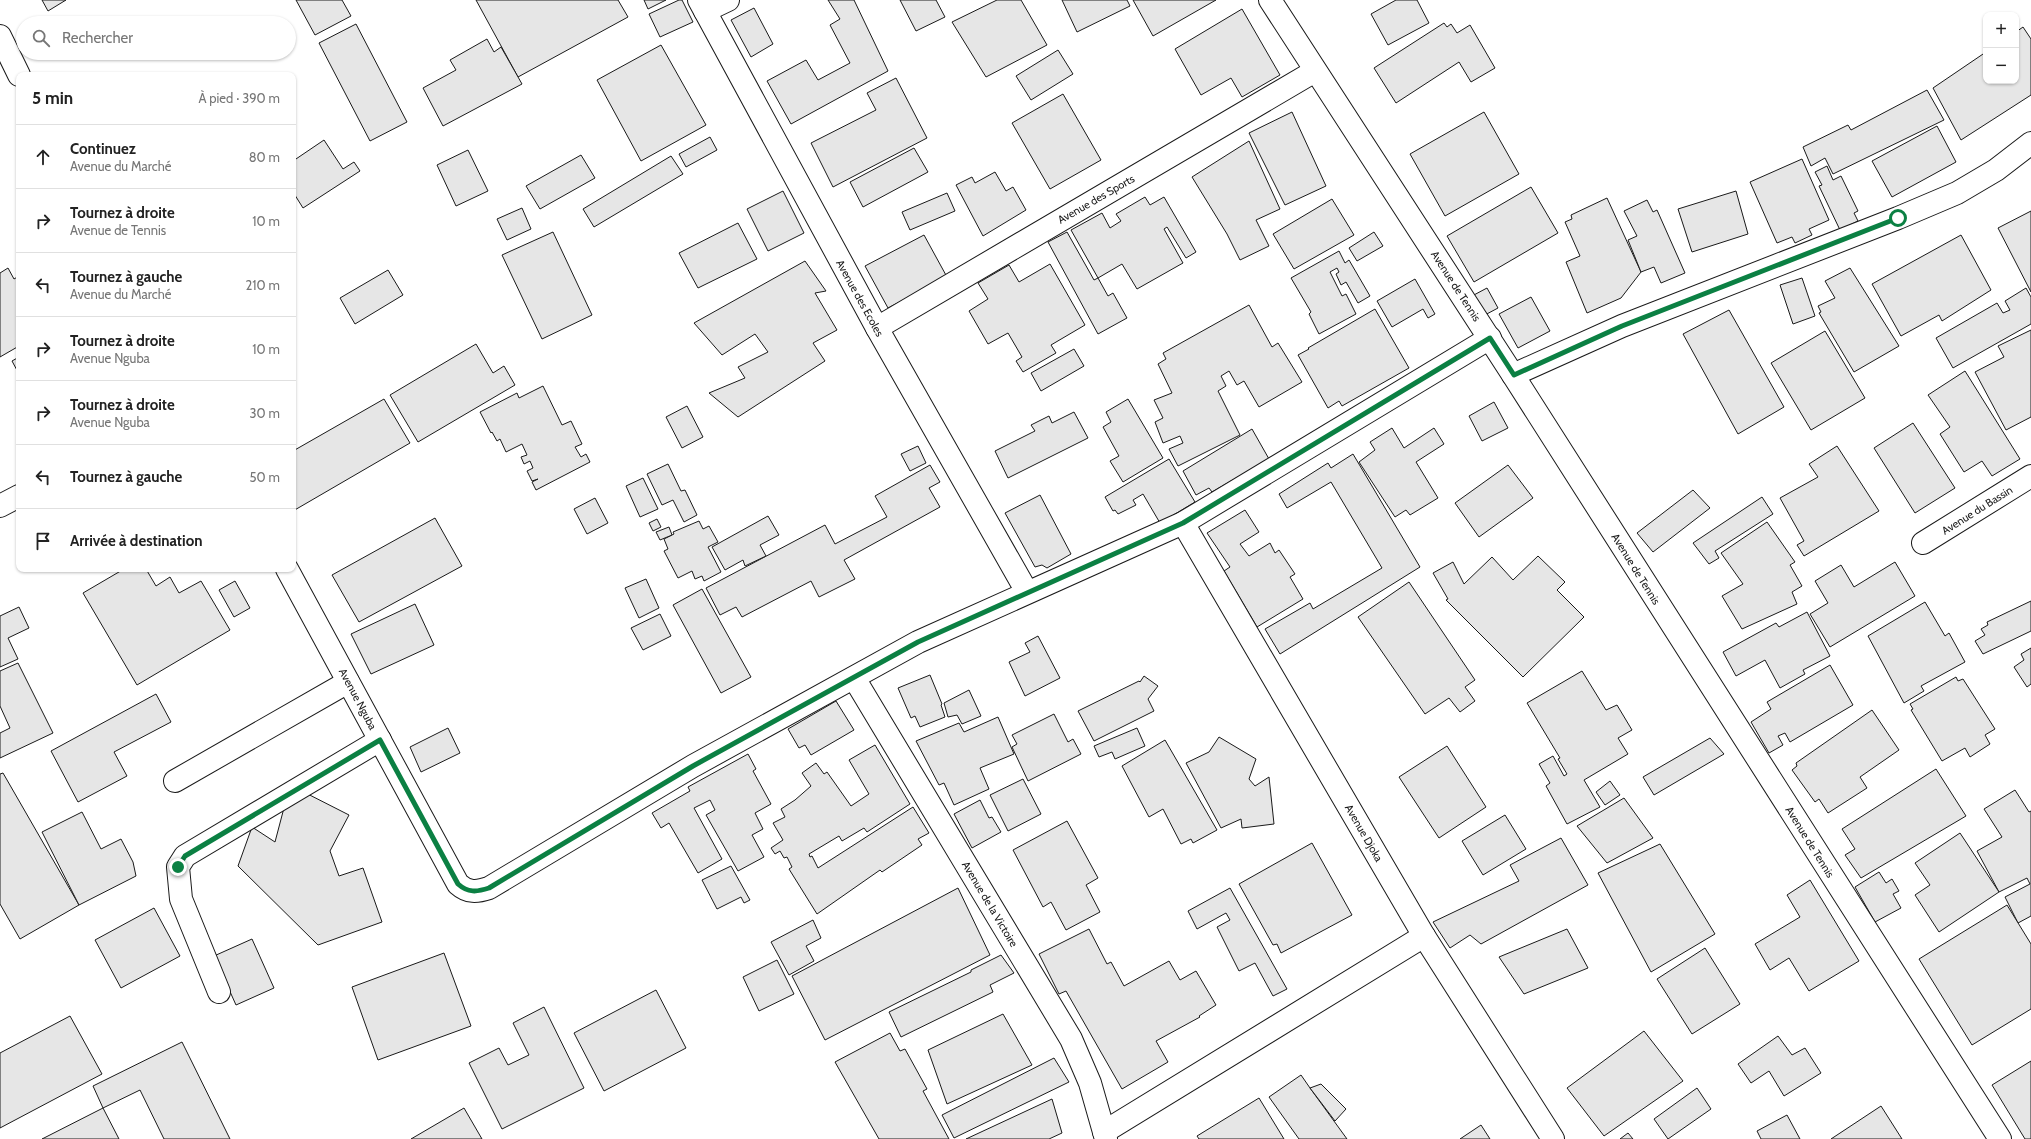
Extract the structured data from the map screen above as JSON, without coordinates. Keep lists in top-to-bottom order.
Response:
{
  "streets": {
    "street": [
      "Avenue des Sports",
      "Avenue de Tennis",
      "Avenue des Ecoles",
      "Avenue du Bassin",
      "Avenue Nguba",
      "Avenue Djoka",
      "Avenue de la Victoire"
    ]
  },
  "crossings": [
    ["Avenue des Sports", "Avenue de Tennis"],
    ["Avenue des Sports", "Avenue des Ecoles"],
    ["Avenue Nguba", "Avenue de la Victoire"]
  ],
  "page": {
    "map_buttons": ["+", "−"],
    "search": "Rechercher",
    "heading": ["5 min", "À pied · 390 m"],
    "list": [
      ["Continuez", "Avenue du Marché", "80 m"],
      ["Tournez à droite", "Avenue de Tennis", "10 m"],
      ["Tournez à gauche", "Avenue du Marché", "210 m"],
      ["Tournez à droite", "Avenue Nguba", "10 m"],
      ["Tournez à droite", "Avenue Nguba", "30 m"],
      ["Tournez à gauche", "50 m"],
      "Arrivée à destination"
    ]
  }
}
